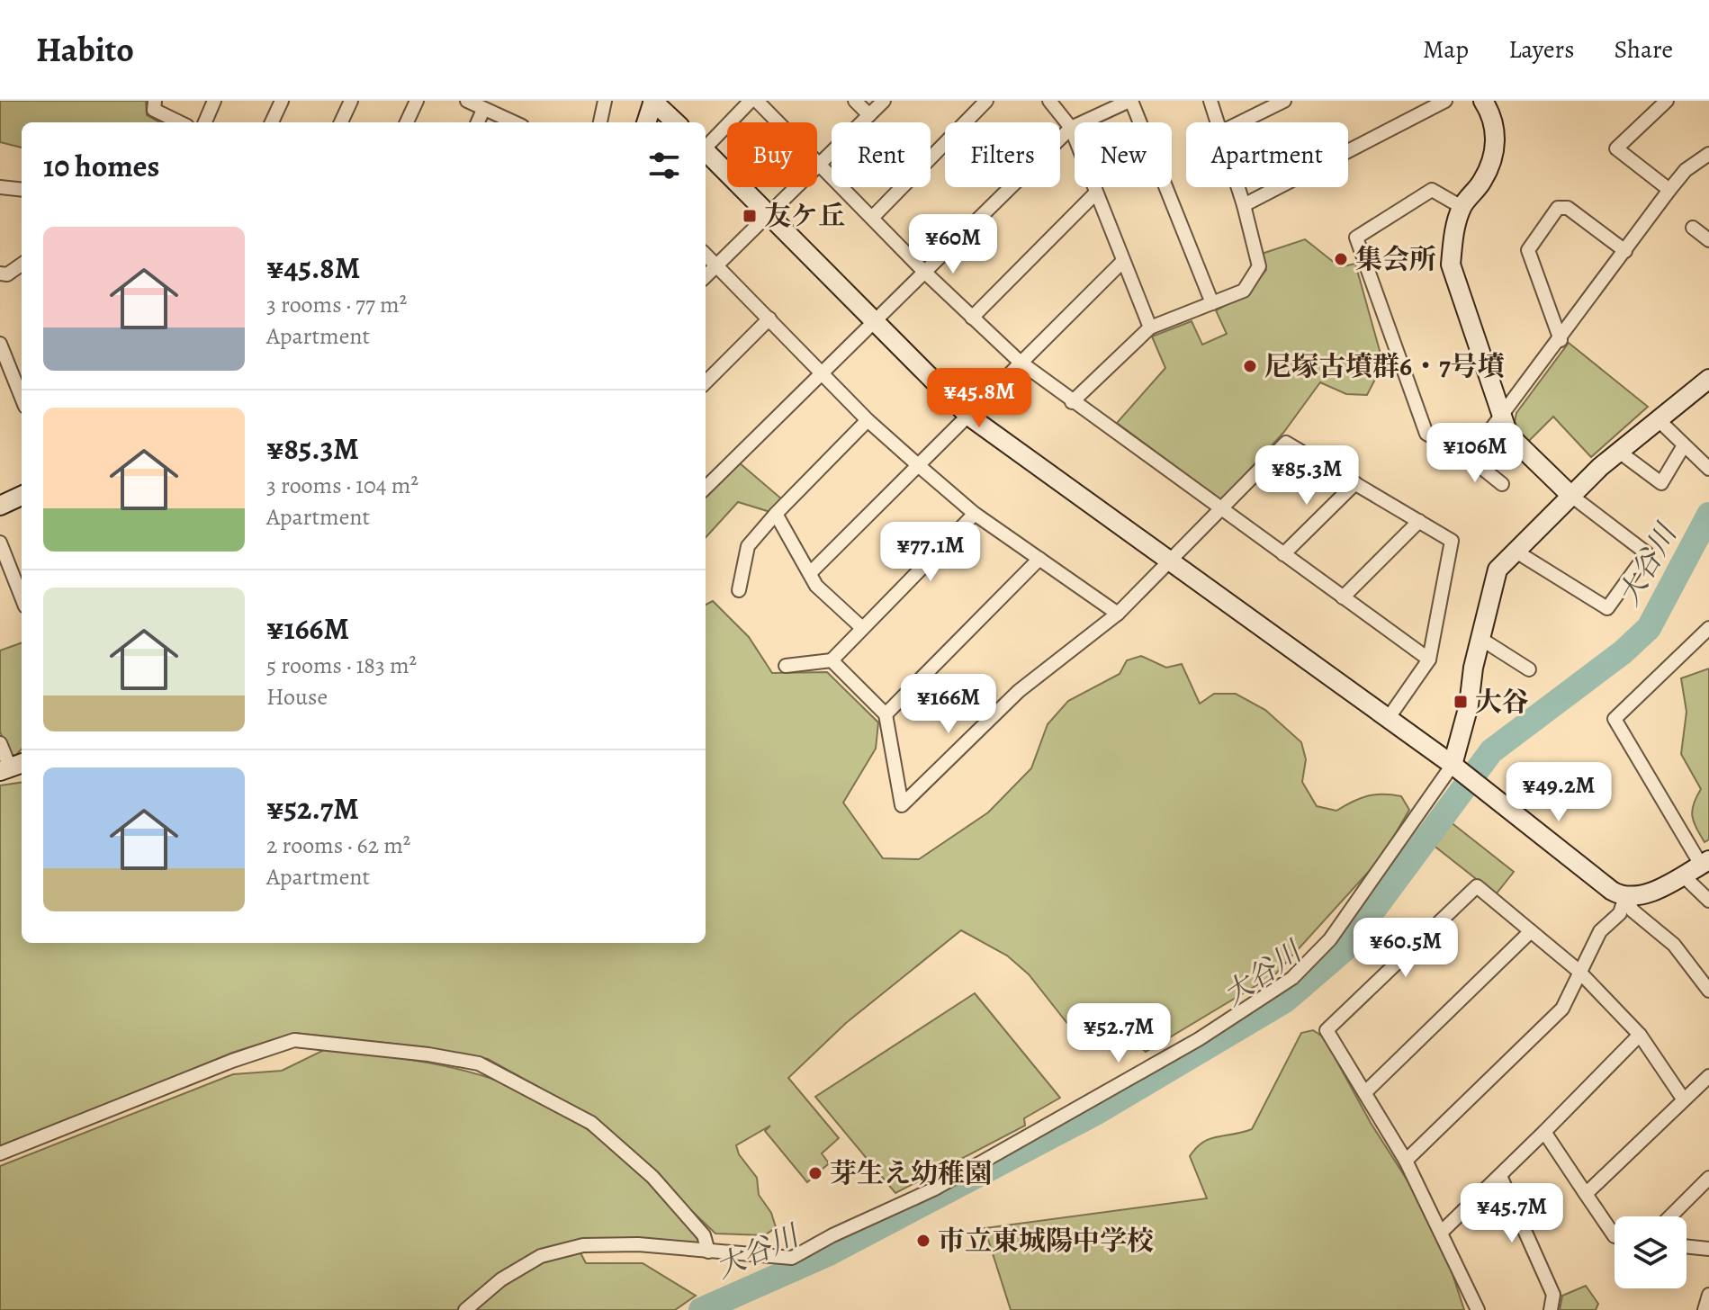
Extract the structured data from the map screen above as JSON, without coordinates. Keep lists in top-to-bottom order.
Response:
{
  "water": ["大谷川"],
  "places": {
    "transit": ["友ケ丘", "大谷"],
    "other": [
      "集会所",
      "尼塚古墳群6・7号墳",
      "芽生え幼稚園",
      "市立東城陽中学校"
    ]
  },
  "page": {
    "header": "Habito",
    "nav": ["Map", "Layers", "Share"],
    "chip": [
      "Buy",
      "Rent",
      "Filters",
      "New",
      "Apartment"
    ],
    "heading": "10 homes",
    "list": [
      {
        "name": "¥45.8M",
        "note": "3 rooms · 77 m² · Apartment"
      },
      {
        "name": "¥85.3M",
        "note": "3 rooms · 104 m² · Apartment"
      },
      {
        "name": "¥166M",
        "note": "5 rooms · 183 m² · House"
      },
      {
        "name": "¥52.7M",
        "note": "2 rooms · 62 m² · Apartment"
      }
    ],
    "price": [
      "¥60M",
      "¥45.8M",
      "¥106M",
      "¥85.3M",
      "¥77.1M",
      "¥166M",
      "¥49.2M",
      "¥60.5M",
      "¥52.7M",
      "¥45.7M"
    ]
  }
}
